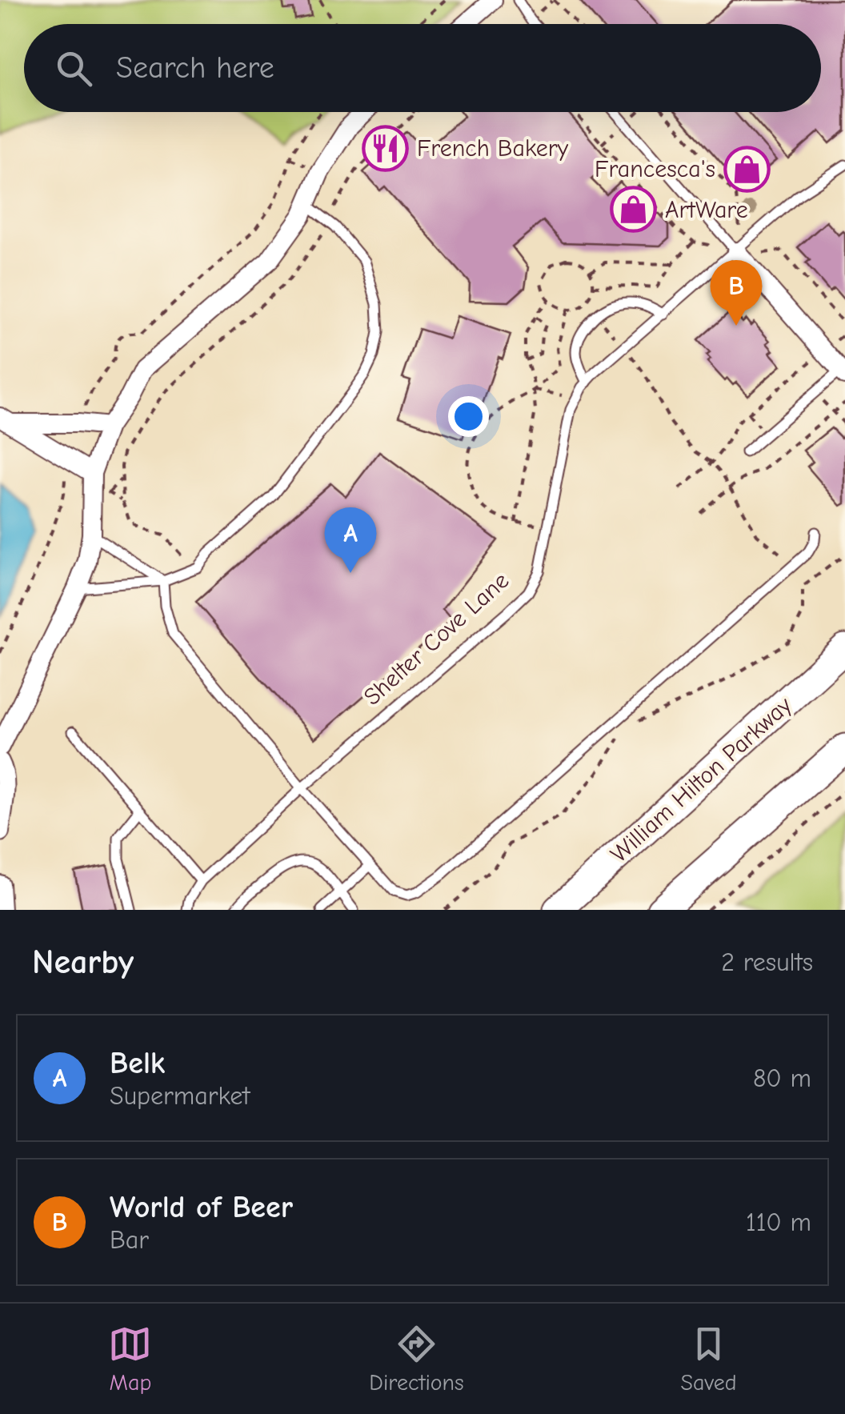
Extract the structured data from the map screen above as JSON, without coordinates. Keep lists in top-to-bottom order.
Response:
{
  "streets": {
    "highway": ["William Hilton Parkway"],
    "lane": ["Shelter Cove Lane"]
  },
  "places": {
    "restaurant": ["French Bakery"],
    "shop": ["Francesca's", "ArtWare"]
  },
  "page": {
    "search": "Search here",
    "pins": ["B", "A"],
    "heading": ["Nearby", "2 results"],
    "list": [
      {
        "mark": "A",
        "name": "Belk",
        "note": "Supermarket",
        "value": "80 m"
      },
      {
        "mark": "B",
        "name": "World of Beer",
        "note": "Bar",
        "value": "110 m"
      }
    ],
    "nav": ["Map", "Directions", "Saved"]
  }
}
